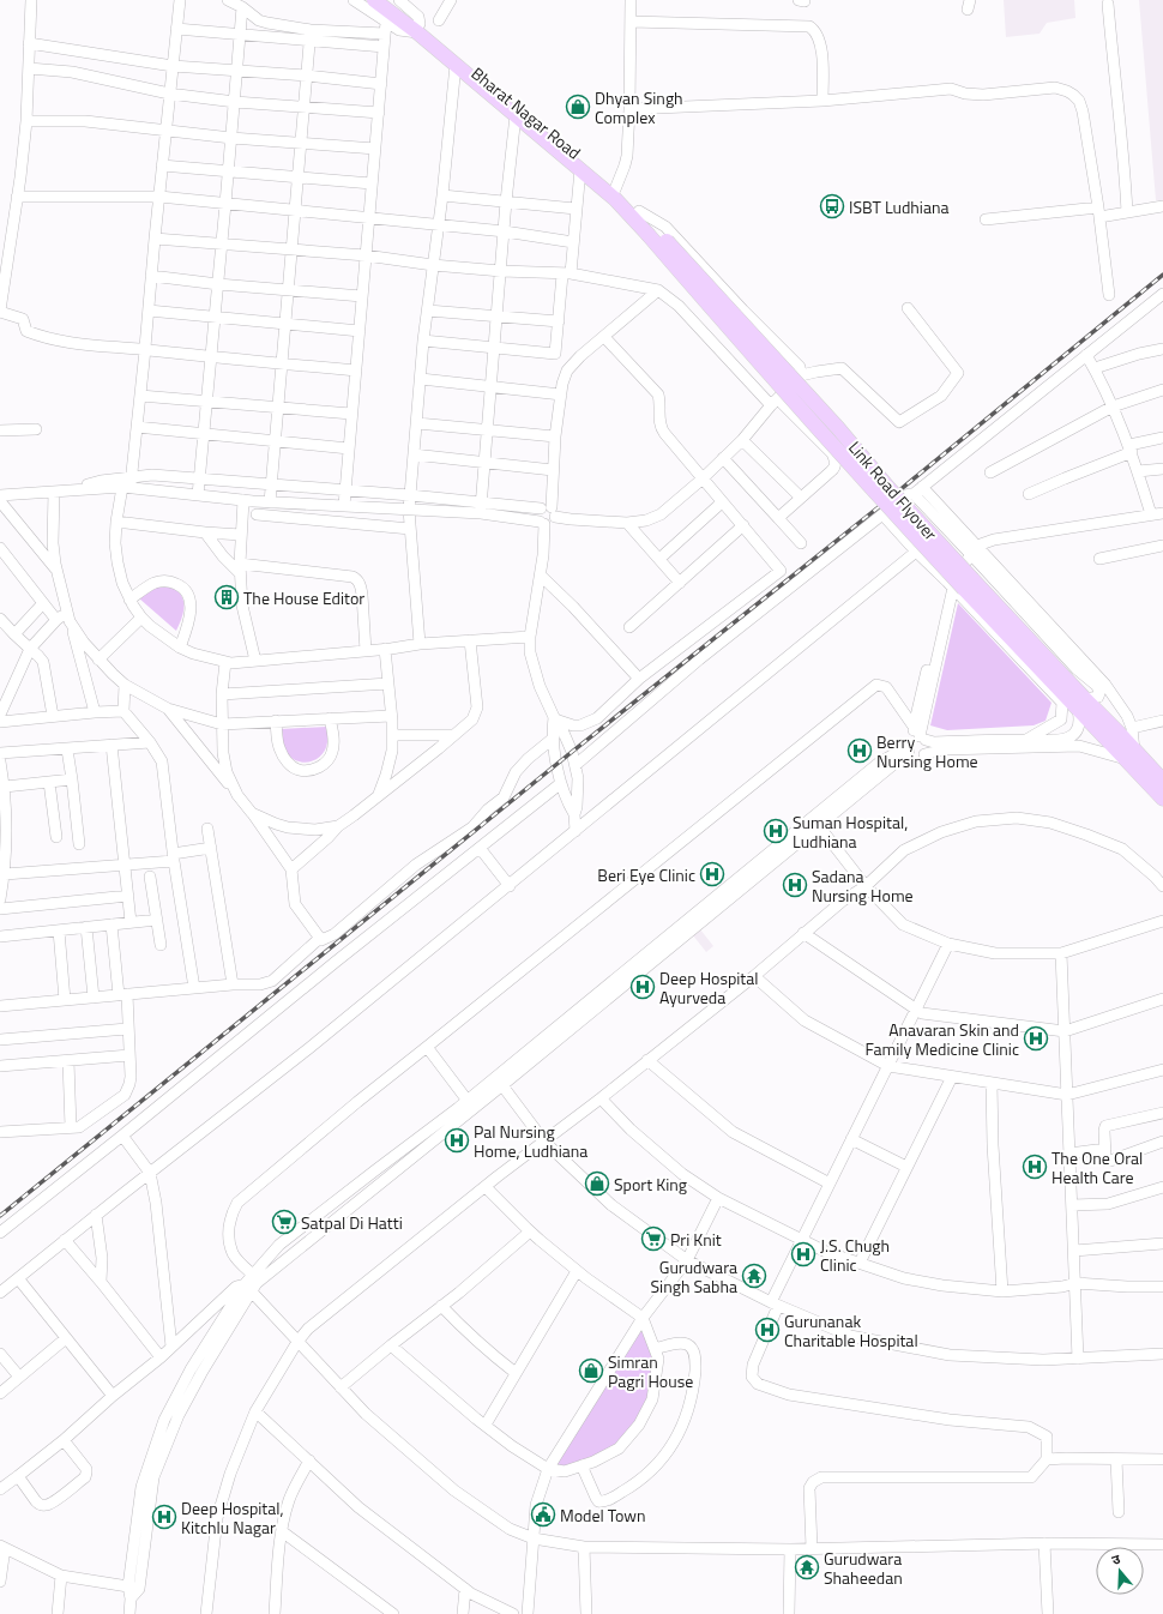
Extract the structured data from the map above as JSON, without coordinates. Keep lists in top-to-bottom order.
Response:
{
  "streets": {
    "main road": ["Bharat Nagar Road", "Link Road Flyover"]
  },
  "crossings": [
    ["Bharat Nagar Road", "Link Road Flyover"]
  ],
  "places": {
    "shop": ["Dhyan Singh Complex", "Sport King", "Simran Pagri House"],
    "bus stop": ["ISBT Ludhiana"],
    "building": ["The House Editor"],
    "hospital": [
      "Berry Nursing Home",
      "Suman Hospital, Ludhiana",
      "Beri Eye Clinic",
      "Sadana Nursing Home",
      "Deep Hospital Ayurveda",
      "Anavaran Skin and Family Medicine Clinic",
      "Pal Nursing Home, Ludhiana",
      "The One Oral Health Care",
      "J.S. Chugh Clinic",
      "Gurunanak Charitable Hospital",
      "Deep Hospital, Kitchlu Nagar"
    ],
    "supermarket": ["Satpal Di Hatti", "Pri Knit"],
    "temple": ["Gurudwara Singh Sabha", "Gurudwara Shaheedan"],
    "public building": ["Model Town"]
  },
  "north": "top"
}
